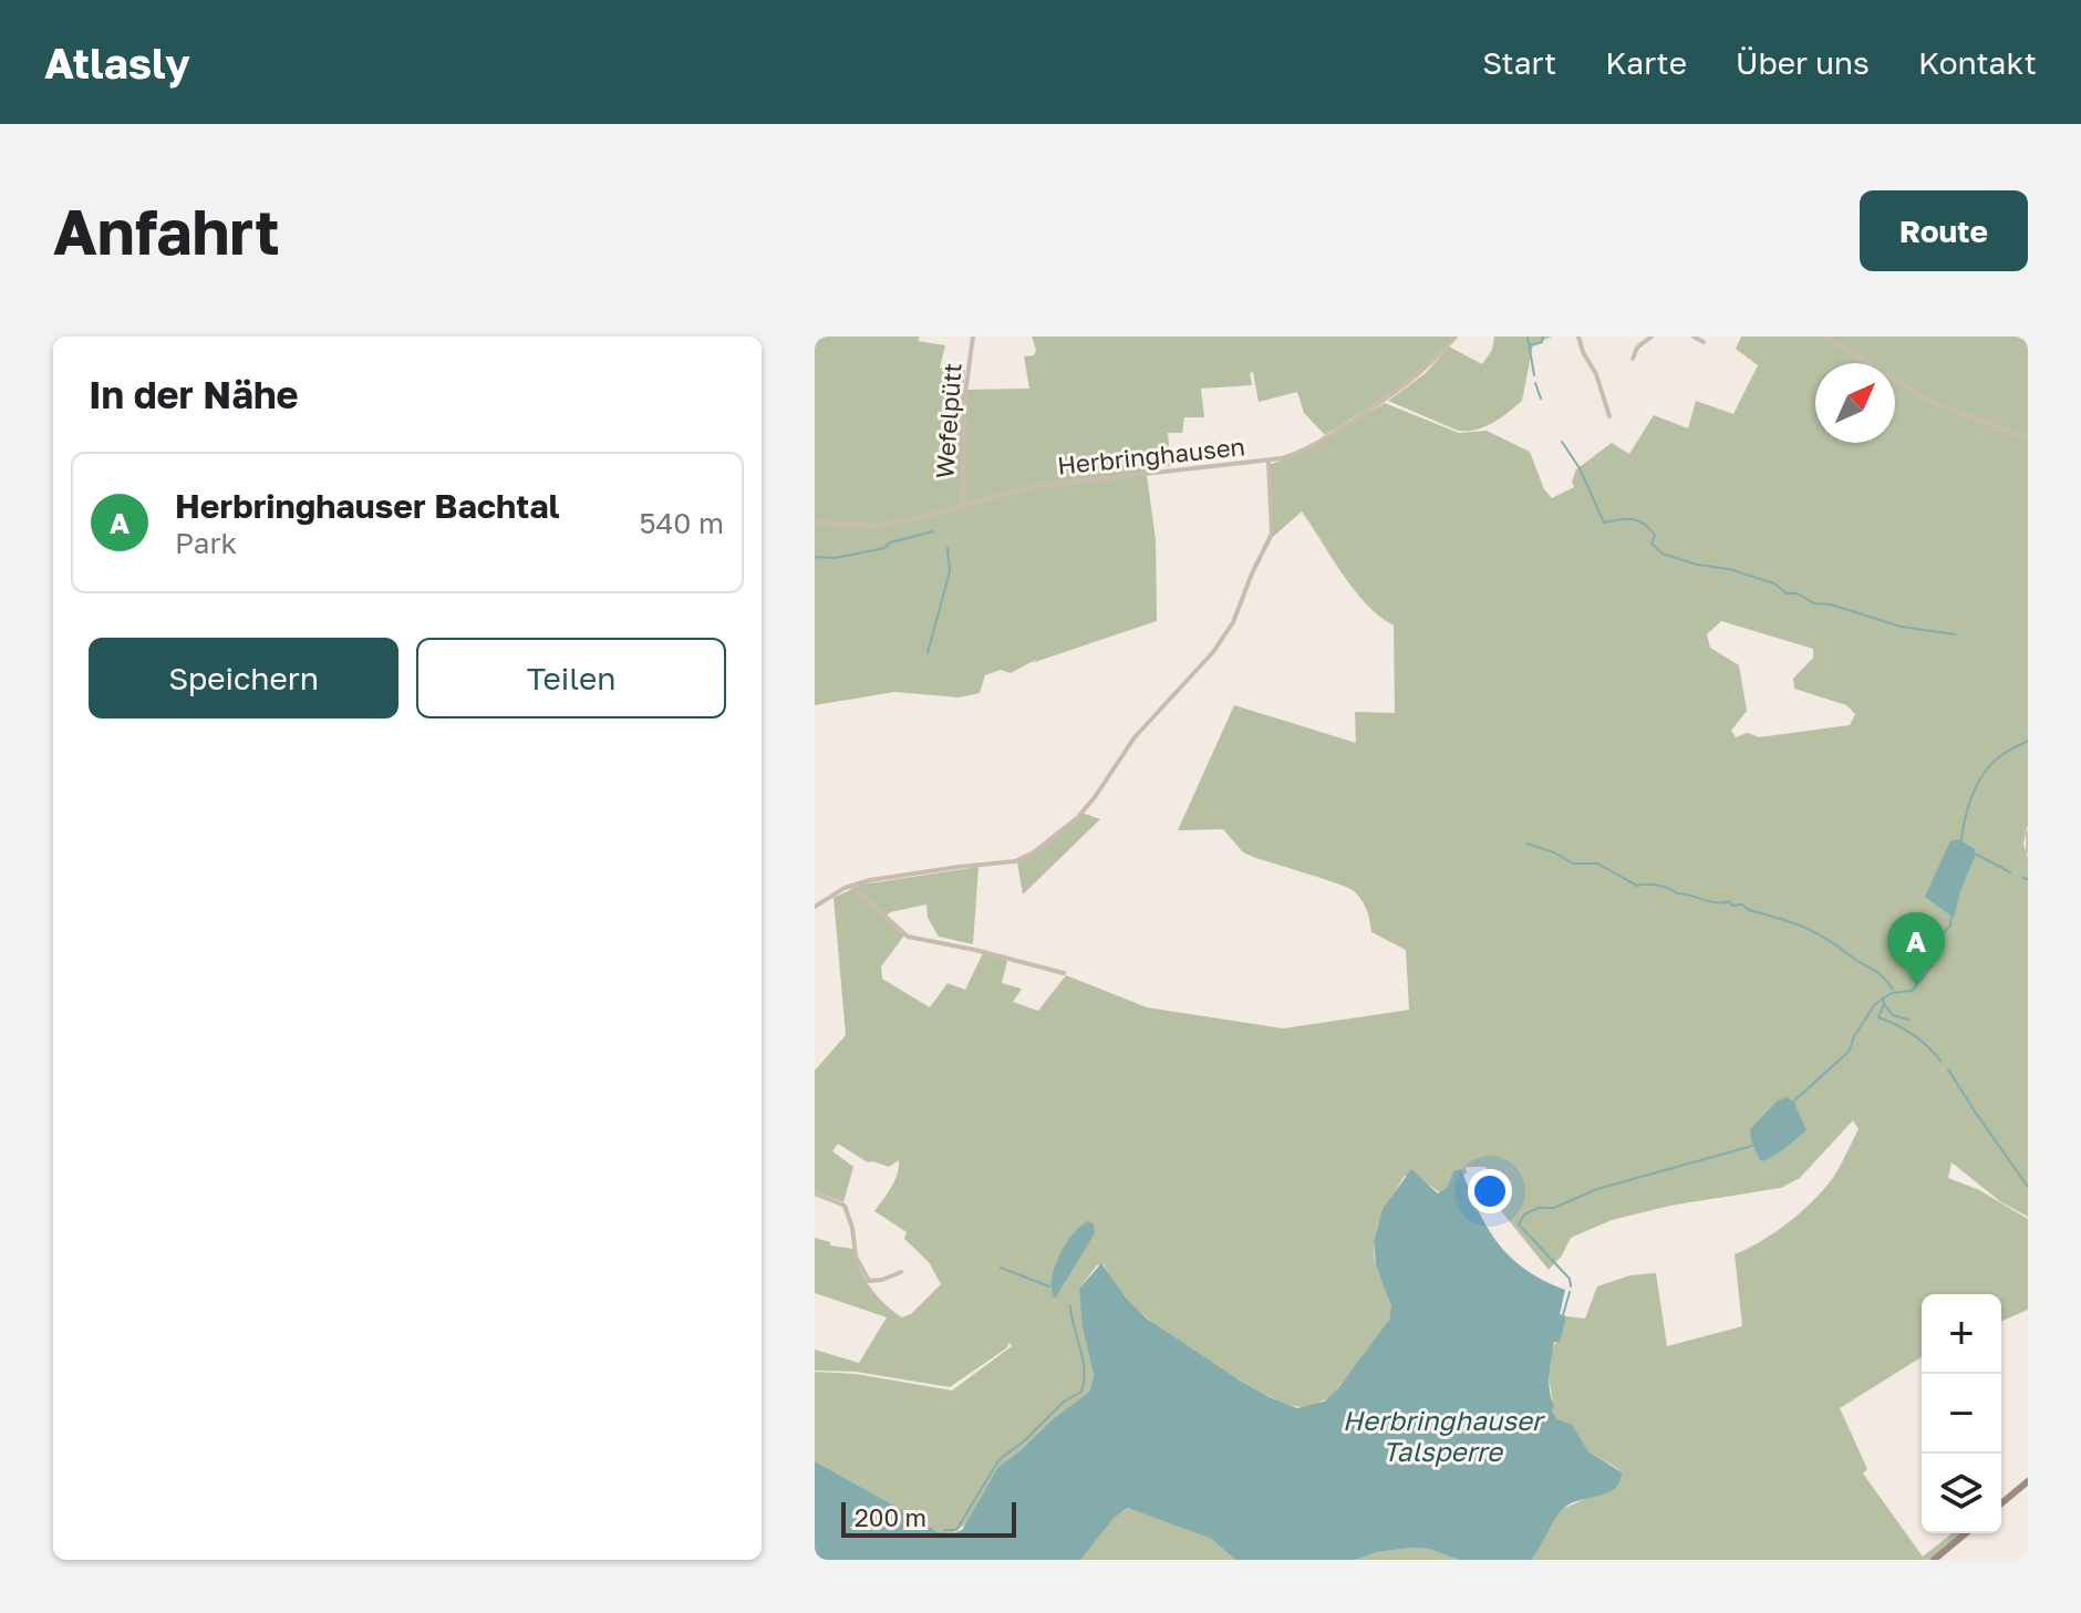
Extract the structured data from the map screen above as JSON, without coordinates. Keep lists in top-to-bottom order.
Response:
{
  "streets": {
    "street": ["Wefelpütt", "Herbringhausen"]
  },
  "crossings": [
    ["Wefelpütt", "Herbringhausen"]
  ],
  "water": ["Herbringhauser Talsperre"],
  "scale_bar": "200 m",
  "north": "top right",
  "page": {
    "header": "Atlasly",
    "nav": [
      "Start",
      "Karte",
      "Über uns",
      "Kontakt"
    ],
    "buttons": [
      "Route",
      ["Speichern", "Teilen"]
    ],
    "title": "Anfahrt",
    "heading": "In der Nähe",
    "list": [
      {
        "mark": "A",
        "name": "Herbringhauser Bachtal",
        "note": "Park",
        "value": "540 m"
      }
    ],
    "pins": "A",
    "map_buttons": ["+", "−"],
    "scale": "200 m"
  }
}
